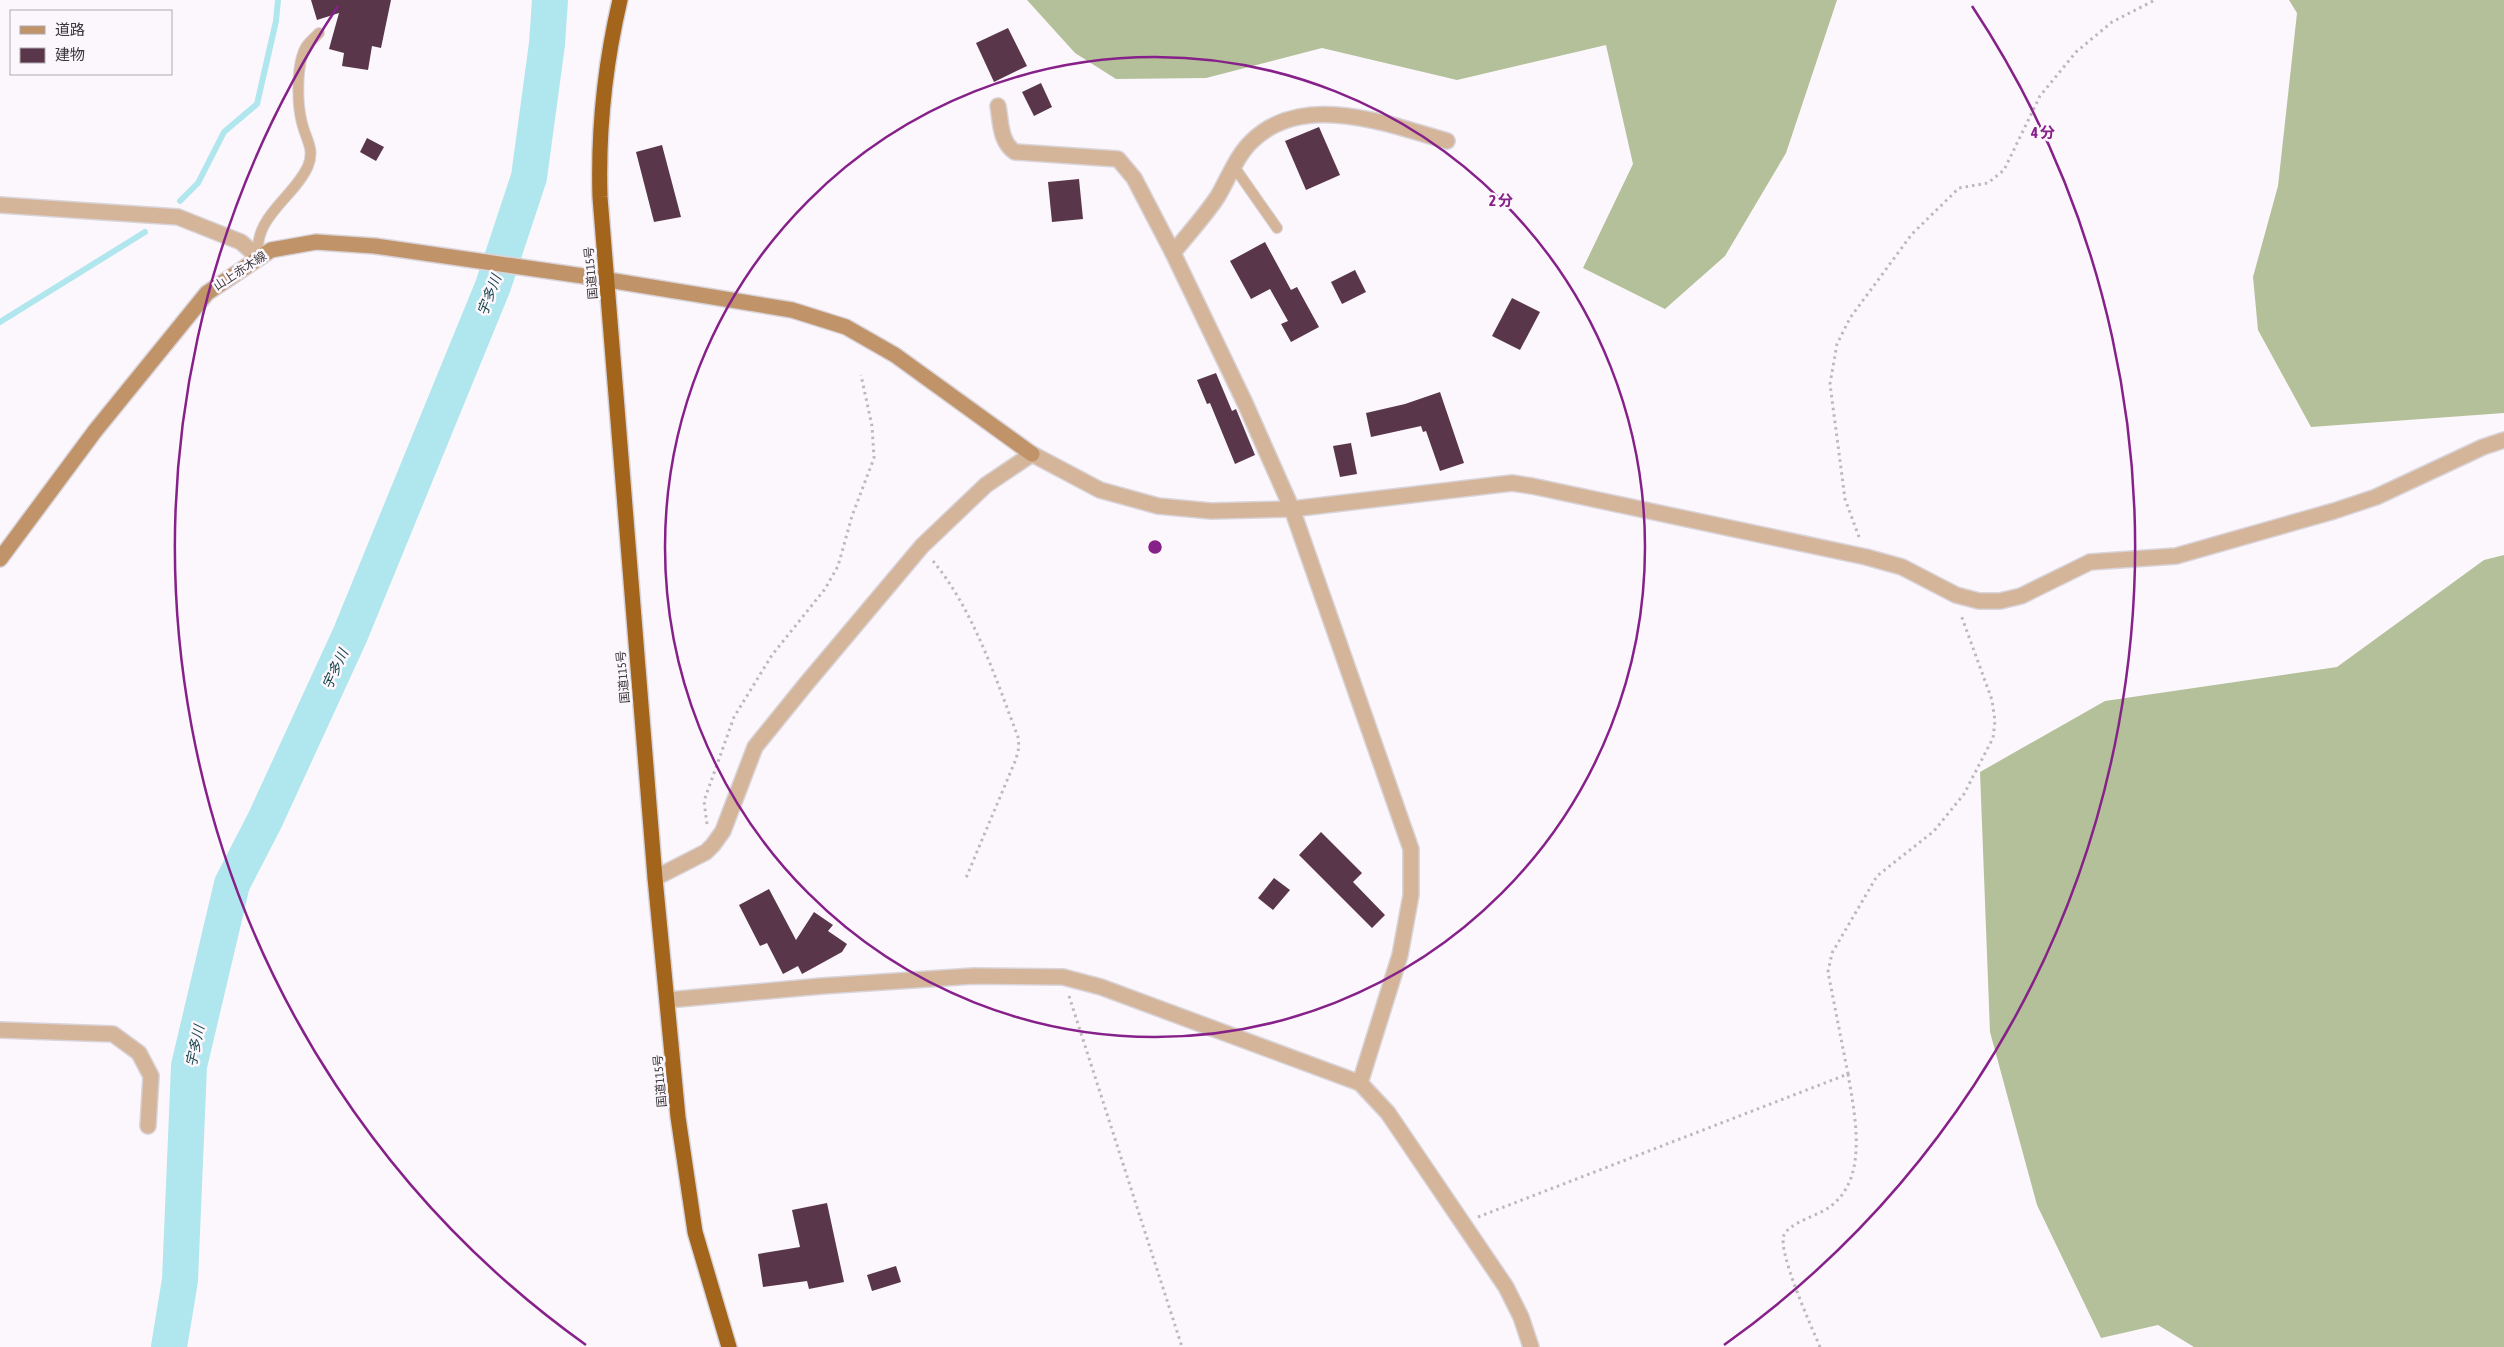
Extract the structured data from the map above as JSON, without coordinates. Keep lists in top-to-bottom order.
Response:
{
  "streets": {
    "highway": ["国道115号"],
    "main road": ["山上赤木線"]
  },
  "crossings": [
    ["山上赤木線", "国道115号"]
  ],
  "water": ["宇多川"],
  "legend": ["道路", "建物"],
  "rings": ["4 分", "2 分"]
}
